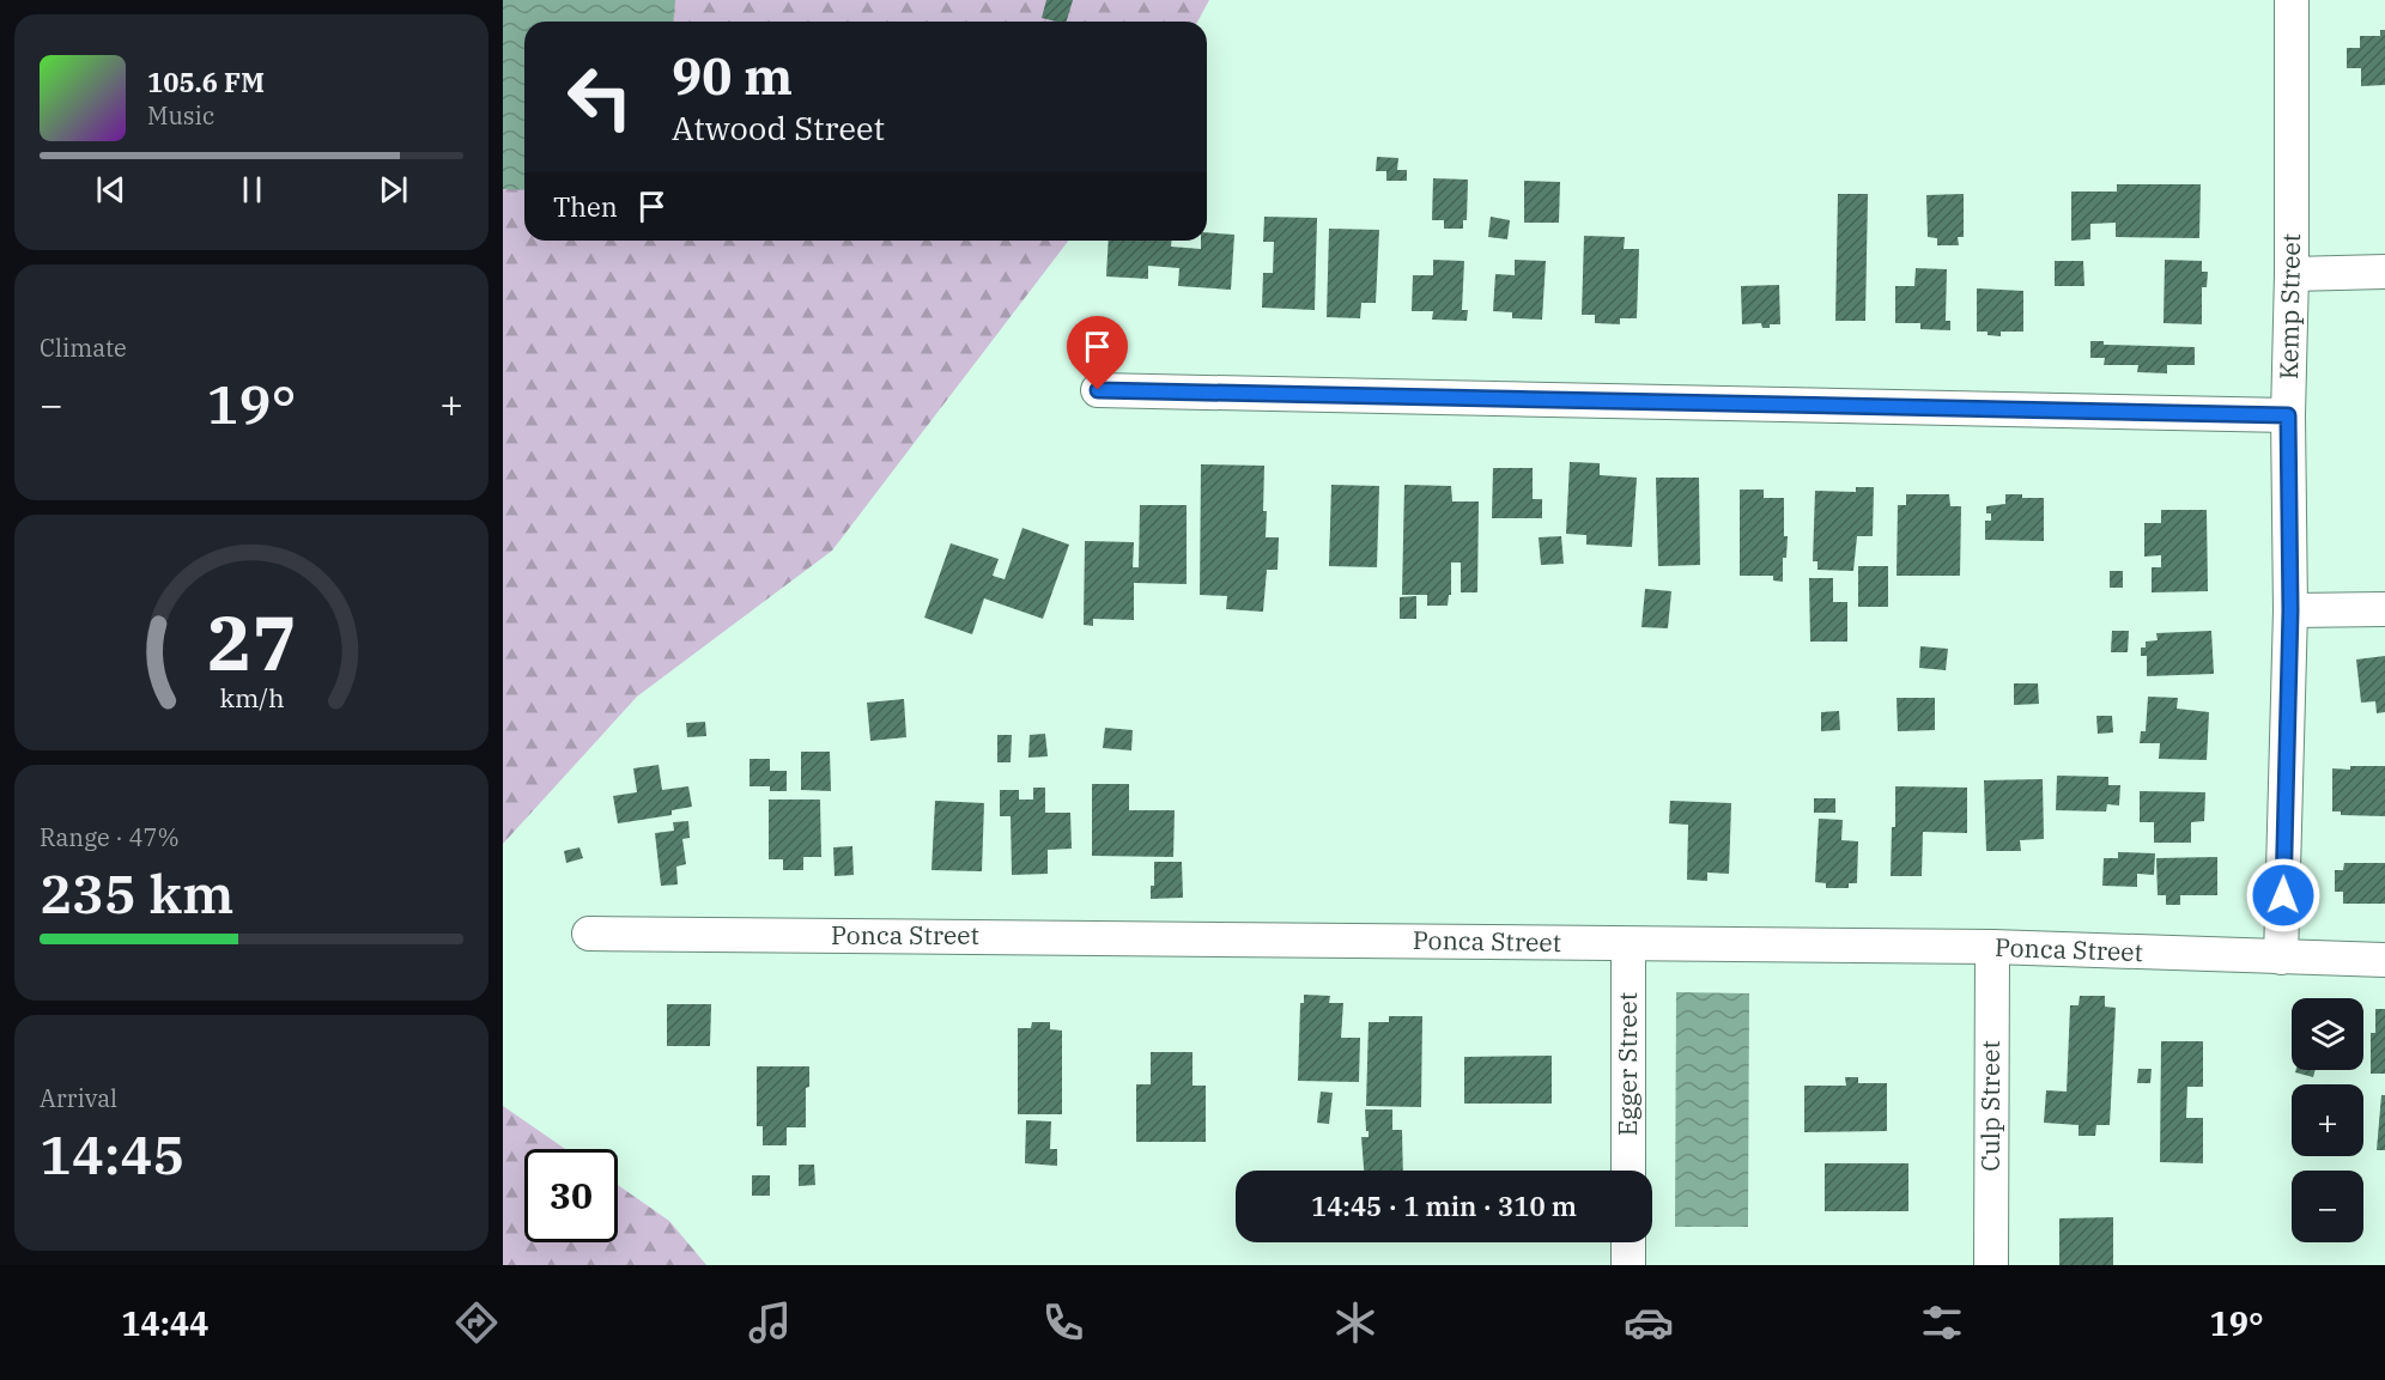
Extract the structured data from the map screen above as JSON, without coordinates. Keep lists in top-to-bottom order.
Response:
{
  "streets": {
    "street": [
      "Kemp Street",
      "Ponca Street",
      "Egger Street",
      "Culp Street"
    ]
  },
  "crossings": [
    ["Kemp Street", "Ponca Street"],
    ["Ponca Street", "Egger Street"],
    ["Ponca Street", "Culp Street"]
  ],
  "page": {
    "turn": ["90 m", "Atwood Street"],
    "song": ["105.6 FM", "Music"],
    "then": "Then",
    "tile": [
      "Climate",
      ["Range · 47%", "235 km"],
      ["Arrival", "14:45"]
    ],
    "heat": ["−", "19°", "+"],
    "map_buttons": ["+", "−"],
    "limit": "30",
    "trip": "14:45 · 1 min · 310 m",
    "tabs": ["14:44", "19°"],
    "gauge": ["27", "km/h"]
  }
}
